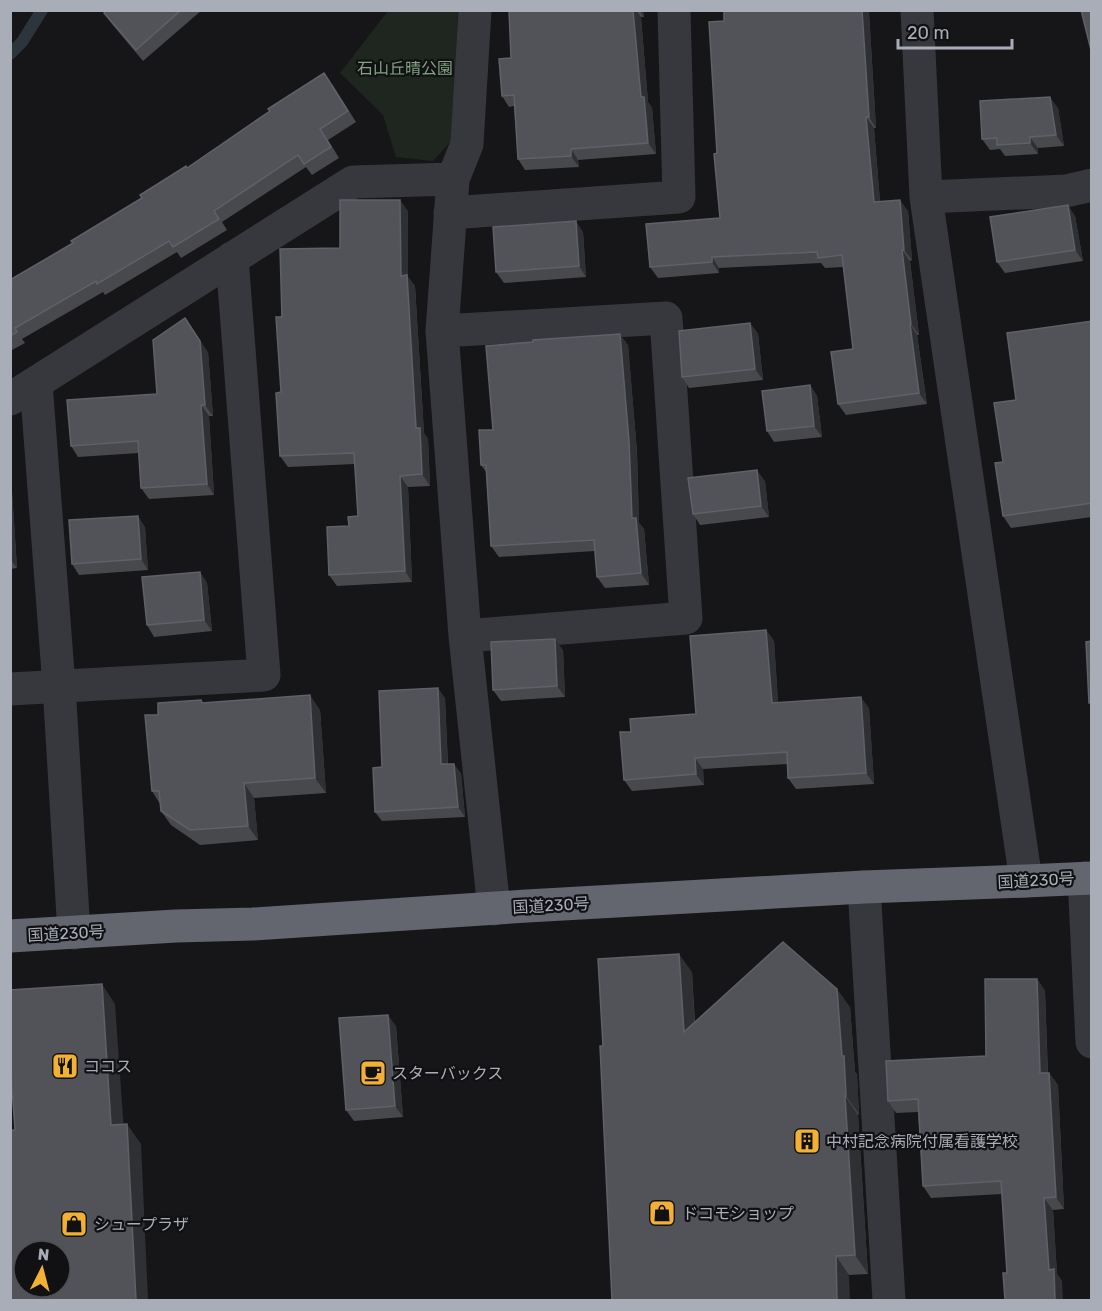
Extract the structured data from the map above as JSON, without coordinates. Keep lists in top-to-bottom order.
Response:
{
  "streets": {
    "highway": ["国道230号"]
  },
  "parks": ["石山丘晴公園"],
  "places": {
    "restaurant": ["ココス"],
    "cafe": ["スターバックス"],
    "building": ["中村記念病院付属看護学校"],
    "shop": ["ドコモショップ", "シュープラザ"]
  },
  "scale_bar": "20 m",
  "north": "top"
}
